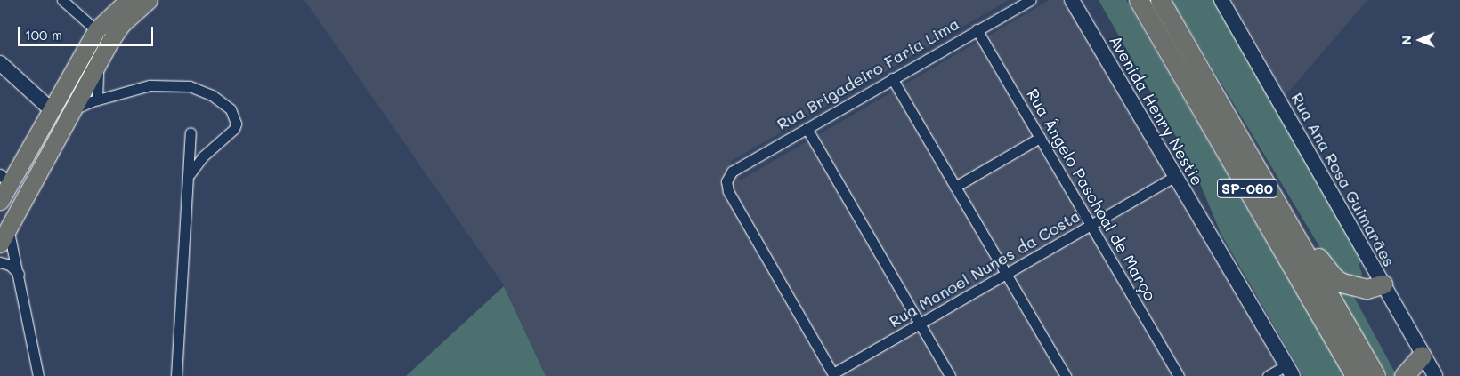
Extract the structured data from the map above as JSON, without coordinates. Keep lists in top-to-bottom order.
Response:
{
  "streets": {
    "highway": ["SP-060"],
    "street": [
      "Rua Brigadeiro Faria Lima",
      "Avenida Henry Nestie",
      "Rua Ana Rosa Guimarães",
      "Rua Ângelo Paschoal de Março",
      "Rua Manoel Nunes da Costa"
    ]
  },
  "crossings": [
    ["Rua Brigadeiro Faria Lima", "Rua Ângelo Paschoal de Março"],
    ["Rua Brigadeiro Faria Lima", "Rua Manoel Nunes da Costa"],
    ["Avenida Henry Nestie", "Rua Manoel Nunes da Costa"],
    ["Rua Ângelo Paschoal de Março", "Rua Manoel Nunes da Costa"]
  ],
  "scale_bar": "100 m",
  "north": "left"
}
